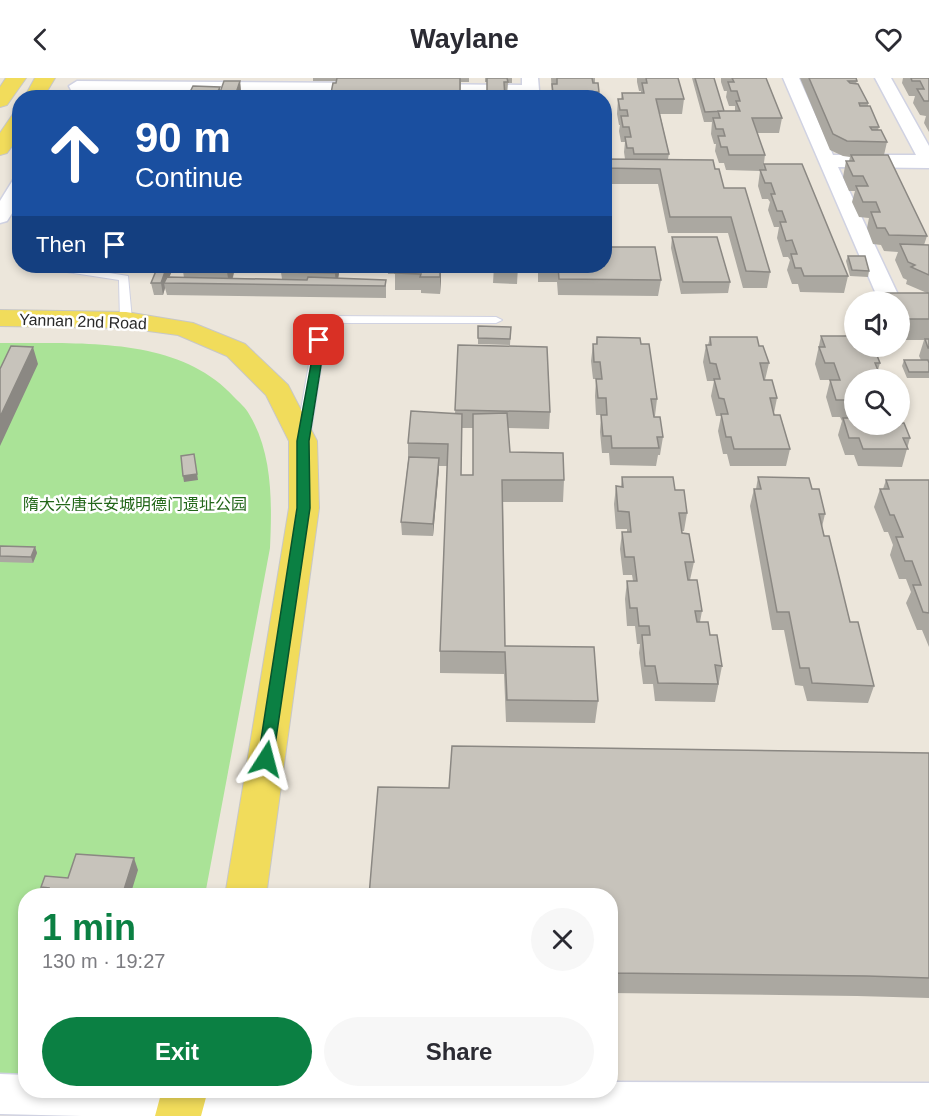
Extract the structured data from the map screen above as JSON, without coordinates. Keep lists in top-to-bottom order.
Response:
{
  "streets": {
    "main road": ["Yannan 2nd Road"]
  },
  "parks": ["隋大兴唐长安城明德门遗址公园"],
  "page": {
    "header": "Waylane",
    "turn": ["90 m", "Continue"],
    "then": "Then",
    "heading": ["1 min", "130 m · 19:27"],
    "buttons": ["Exit", "Share"]
  }
}
